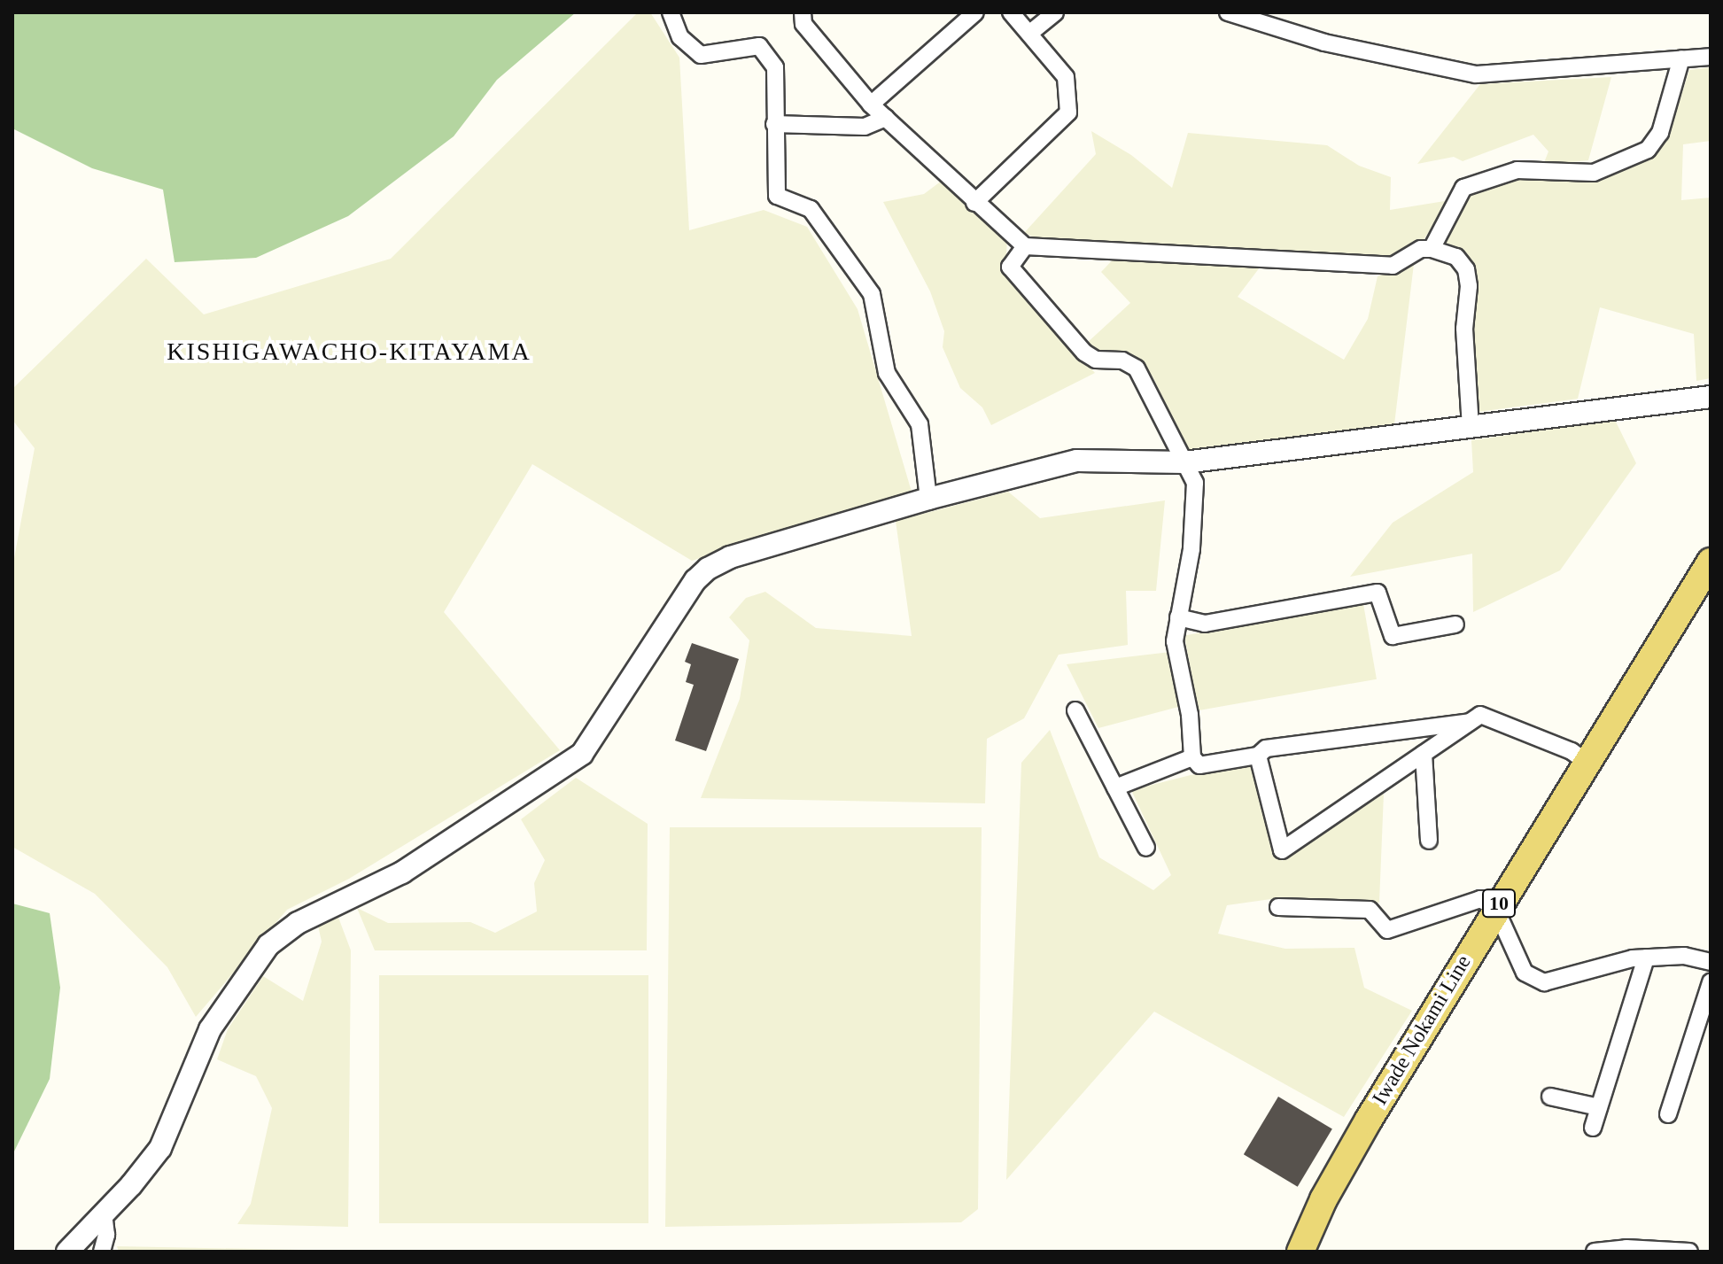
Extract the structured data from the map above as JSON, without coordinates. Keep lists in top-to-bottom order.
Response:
{
  "streets": {
    "main road": ["10", "Iwade Nokami Line"]
  },
  "districts": ["KISHIGAWACHO-KITAYAMA"]
}
